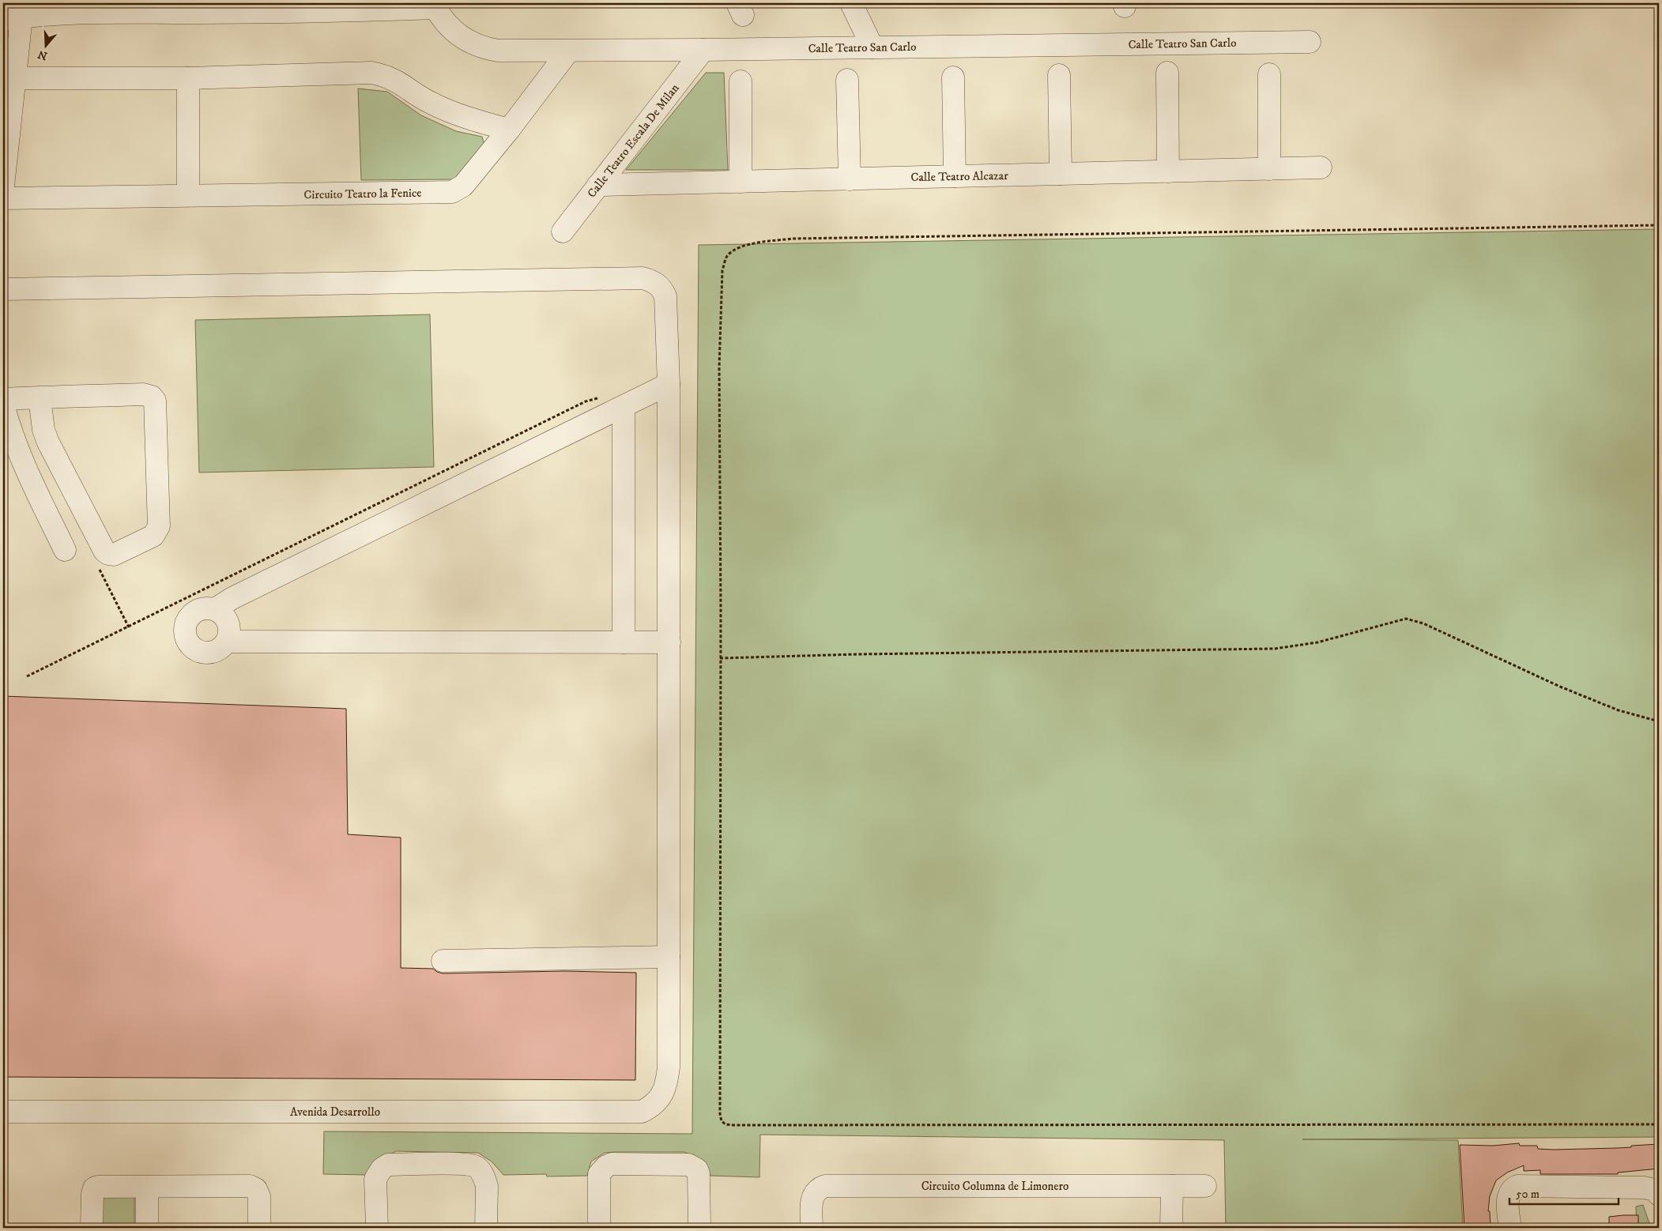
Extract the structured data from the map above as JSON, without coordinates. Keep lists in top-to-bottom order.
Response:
{
  "streets": {
    "street": [
      "Calle Teatro San Carlo",
      "Calle Teatro Escala De Milan",
      "Calle Teatro Alcazar",
      "Circuito Teatro la Fenice",
      "Avenida Desarrollo",
      "Circuito Columna de Limonero"
    ]
  },
  "crossings": [
    ["Calle Teatro San Carlo", "Calle Teatro Escala De Milan"],
    ["Calle Teatro San Carlo", "Circuito Teatro la Fenice"],
    ["Calle Teatro Escala De Milan", "Calle Teatro Alcazar"]
  ],
  "scale_bar": "50 m",
  "north": "bottom"
}
